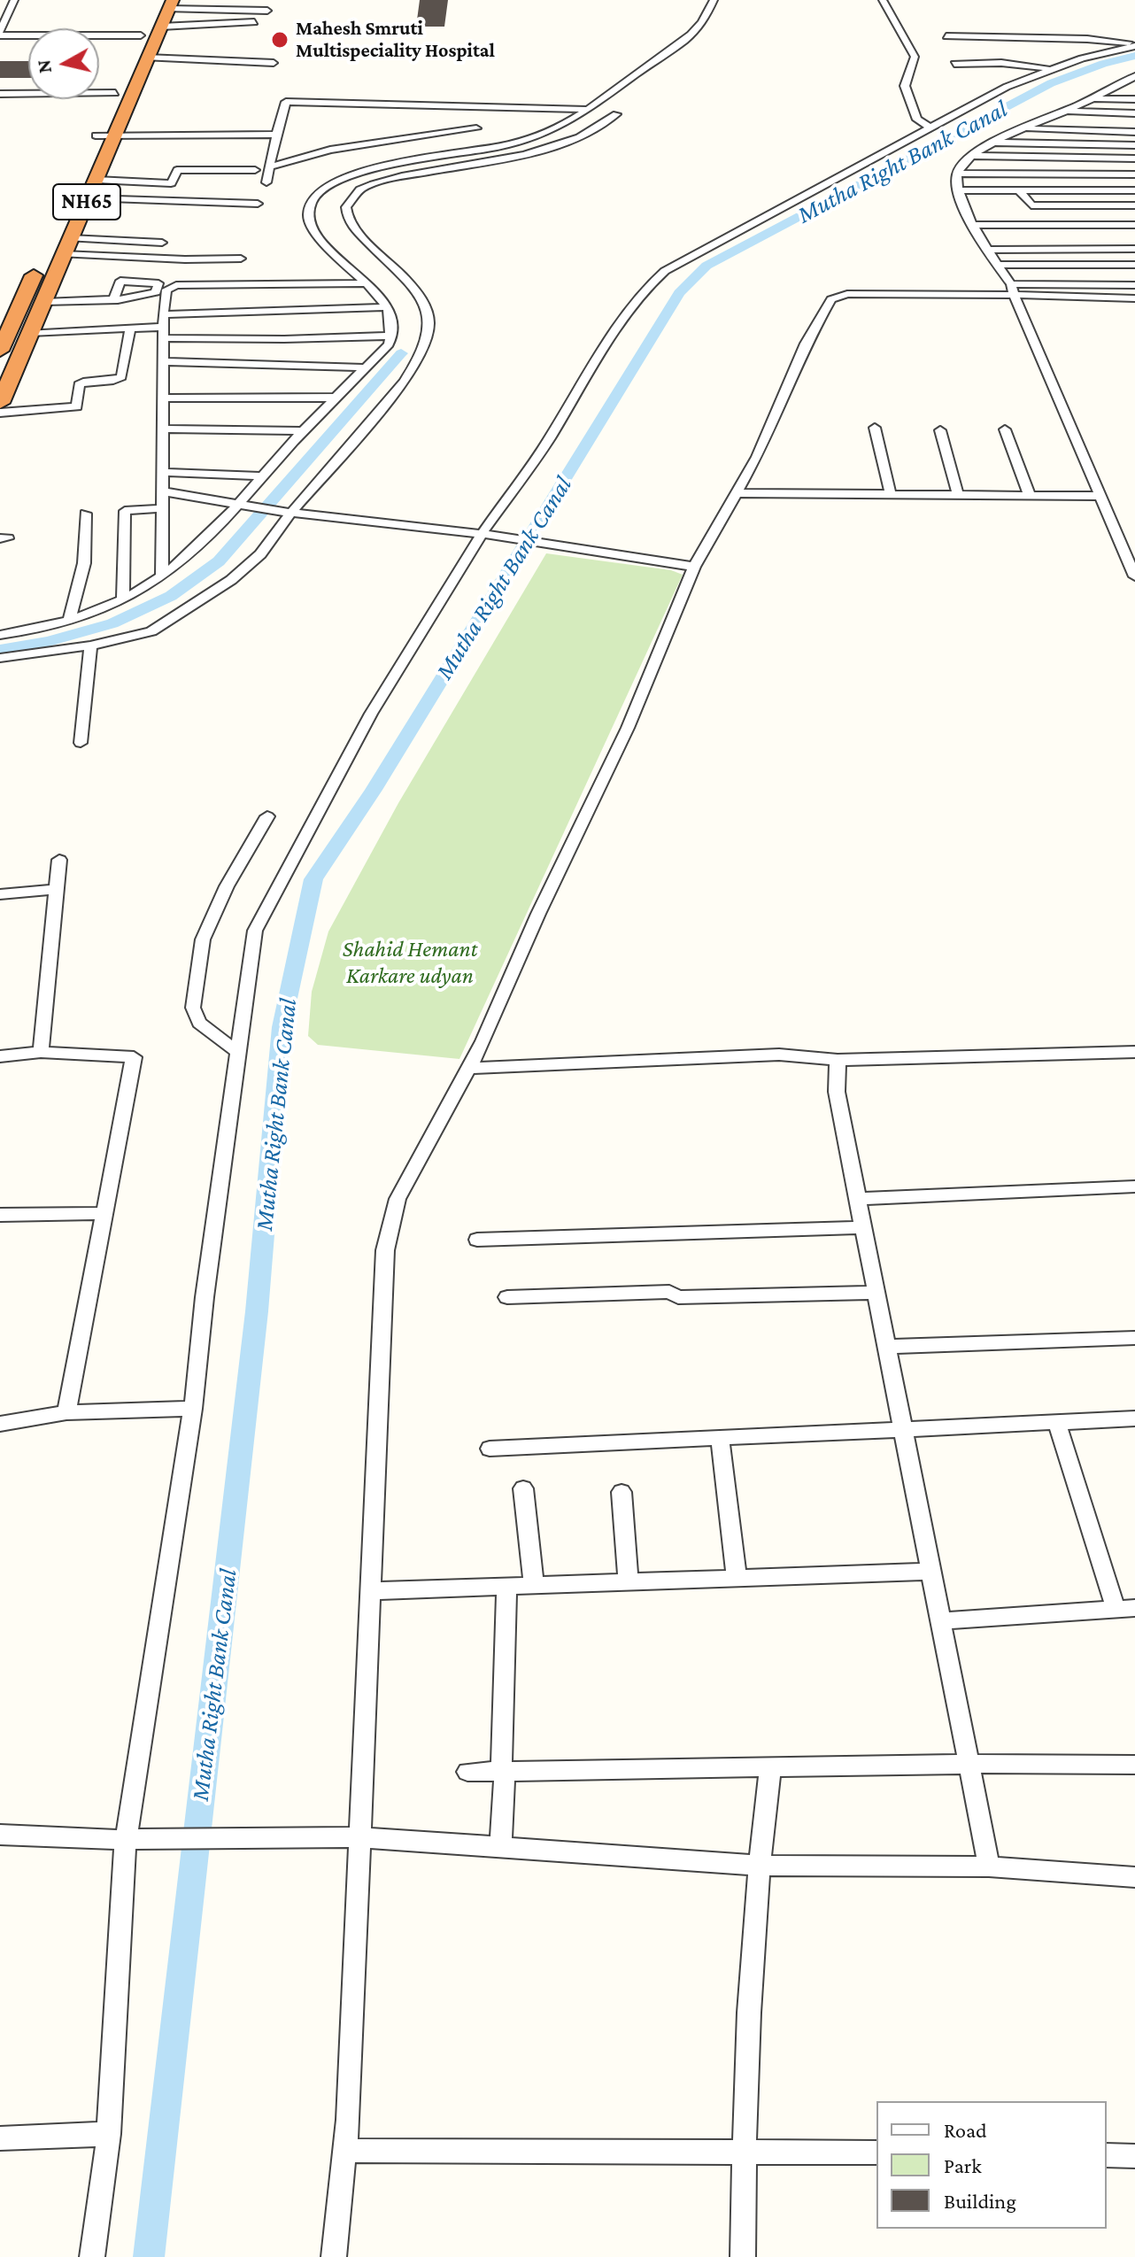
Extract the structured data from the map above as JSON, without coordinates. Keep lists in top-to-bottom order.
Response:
{
  "streets": {
    "highway": ["NH65"]
  },
  "water": ["Mutha Right Bank Canal"],
  "parks": ["Shahid Hemant Karkare udyan"],
  "places": ["Mahesh Smruti Multispeciality Hospital"],
  "legend": ["Road", "Park", "Building"],
  "north": "left"
}
